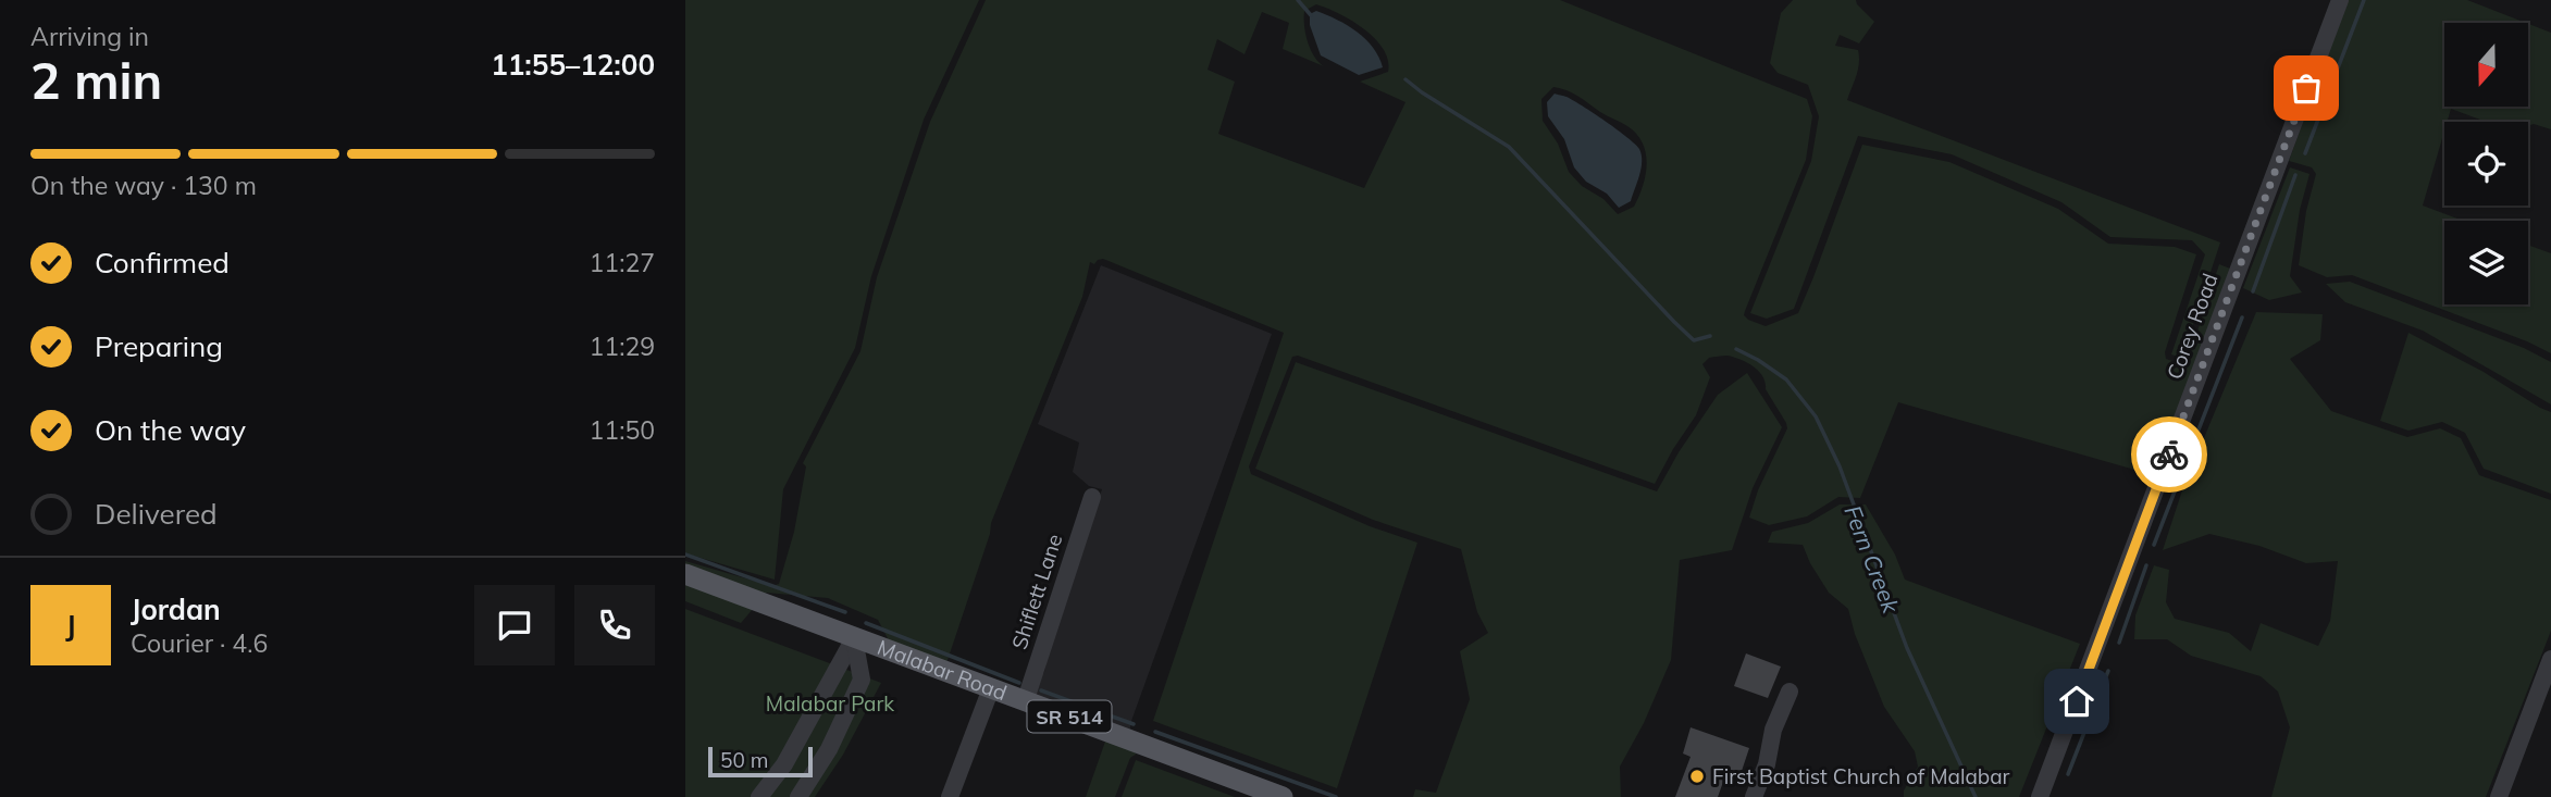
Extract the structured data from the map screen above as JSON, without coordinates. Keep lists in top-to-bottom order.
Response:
{
  "streets": {
    "main road": ["Malabar Road", "SR 514"],
    "street": ["Corey Road", "Shiflett Lane"]
  },
  "crossings": [
    ["Shiflett Lane", "Malabar Road"]
  ],
  "water": ["Fern Creek"],
  "parks": ["Malabar Park"],
  "places": ["First Baptist Church of Malabar"],
  "scale_bar": "50 m",
  "north": "bottom",
  "page": {
    "heading": ["2 min", "Arriving in", "11:55–12:00"],
    "panel": ["Jordan", "Courier · 4.6"],
    "bar": "On the way · 130 m",
    "list": [
      ["Confirmed", "11:27"],
      ["Preparing", "11:29"],
      ["On the way", "11:50"],
      "Delivered"
    ],
    "round": "J",
    "scale": "50 m"
  }
}
